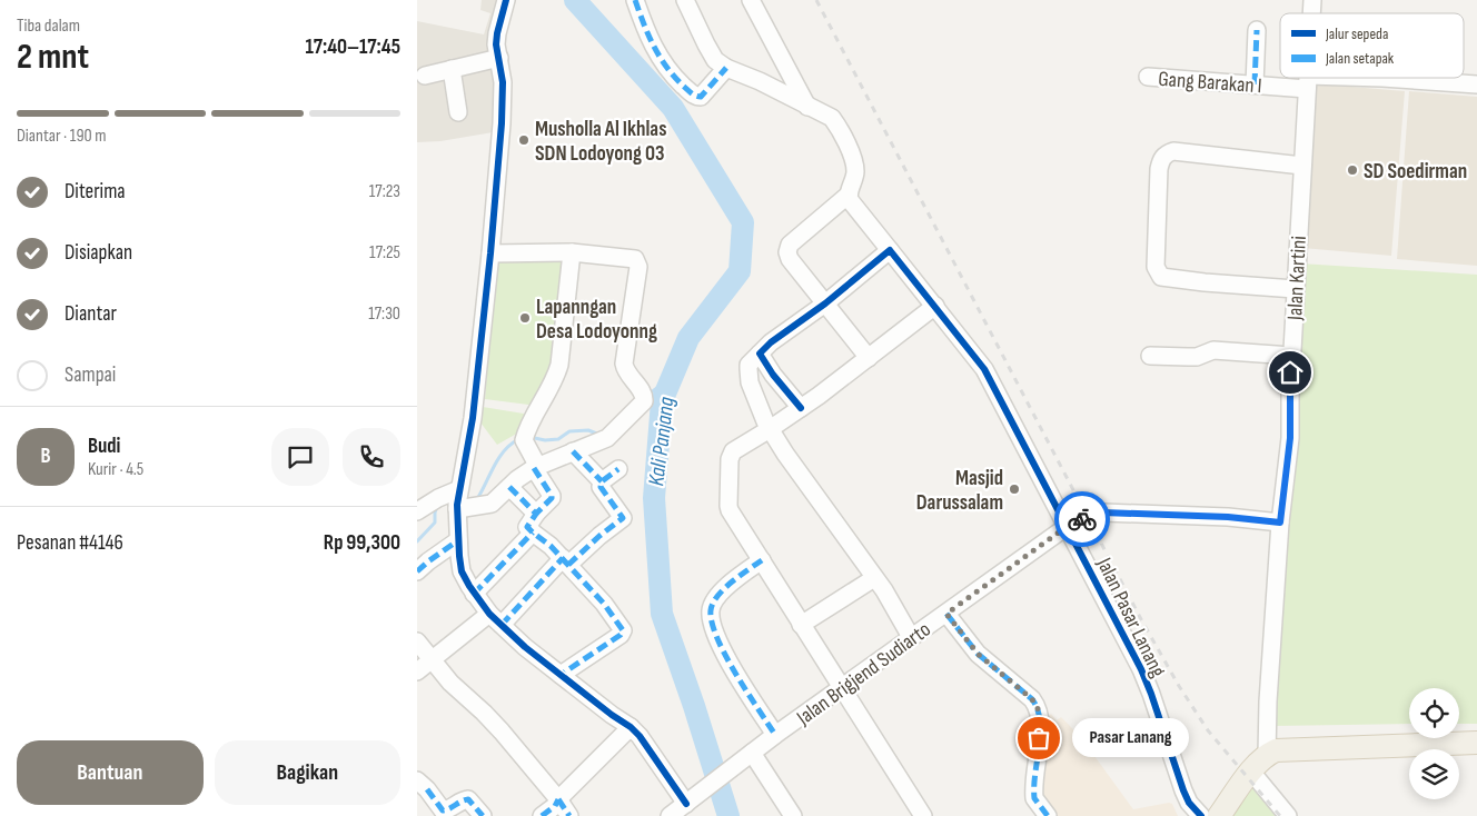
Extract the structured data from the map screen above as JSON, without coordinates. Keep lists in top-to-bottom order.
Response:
{
  "streets": {
    "street": [
      "Gang Barakan I",
      "Jalan Kartini",
      "Jalan Pasar Lanang",
      "Jalan Brigjend Sudiarto"
    ]
  },
  "crossings": [
    ["Gang Barakan I", "Jalan Kartini"],
    ["Jalan Kartini", "Jalan Brigjend Sudiarto"],
    ["Jalan Pasar Lanang", "Jalan Brigjend Sudiarto"]
  ],
  "water": ["Kali Panjang"],
  "places": [
    "Musholla Al Ikhlas SDN Lodoyong 03",
    "SD Soedirman",
    "Lapanngan Desa Lodoyonng",
    "Masjid Darussalam",
    "Pasar Lanang"
  ],
  "legend": ["Jalur sepeda", "Jalan setapak"],
  "page": {
    "heading": ["2 mnt", "Tiba dalam", "17:40–17:45"],
    "panel": [
      "Budi",
      "Kurir · 4.5",
      "Pesanan #4146",
      "Rp 99,300"
    ],
    "bar": "Diantar · 190 m",
    "list": [
      ["Diterima", "17:23"],
      ["Disiapkan", "17:25"],
      ["Diantar", "17:30"],
      "Sampai"
    ],
    "round": "B",
    "bubble": "Pasar Lanang",
    "buttons": ["Bantuan", "Bagikan"]
  }
}
